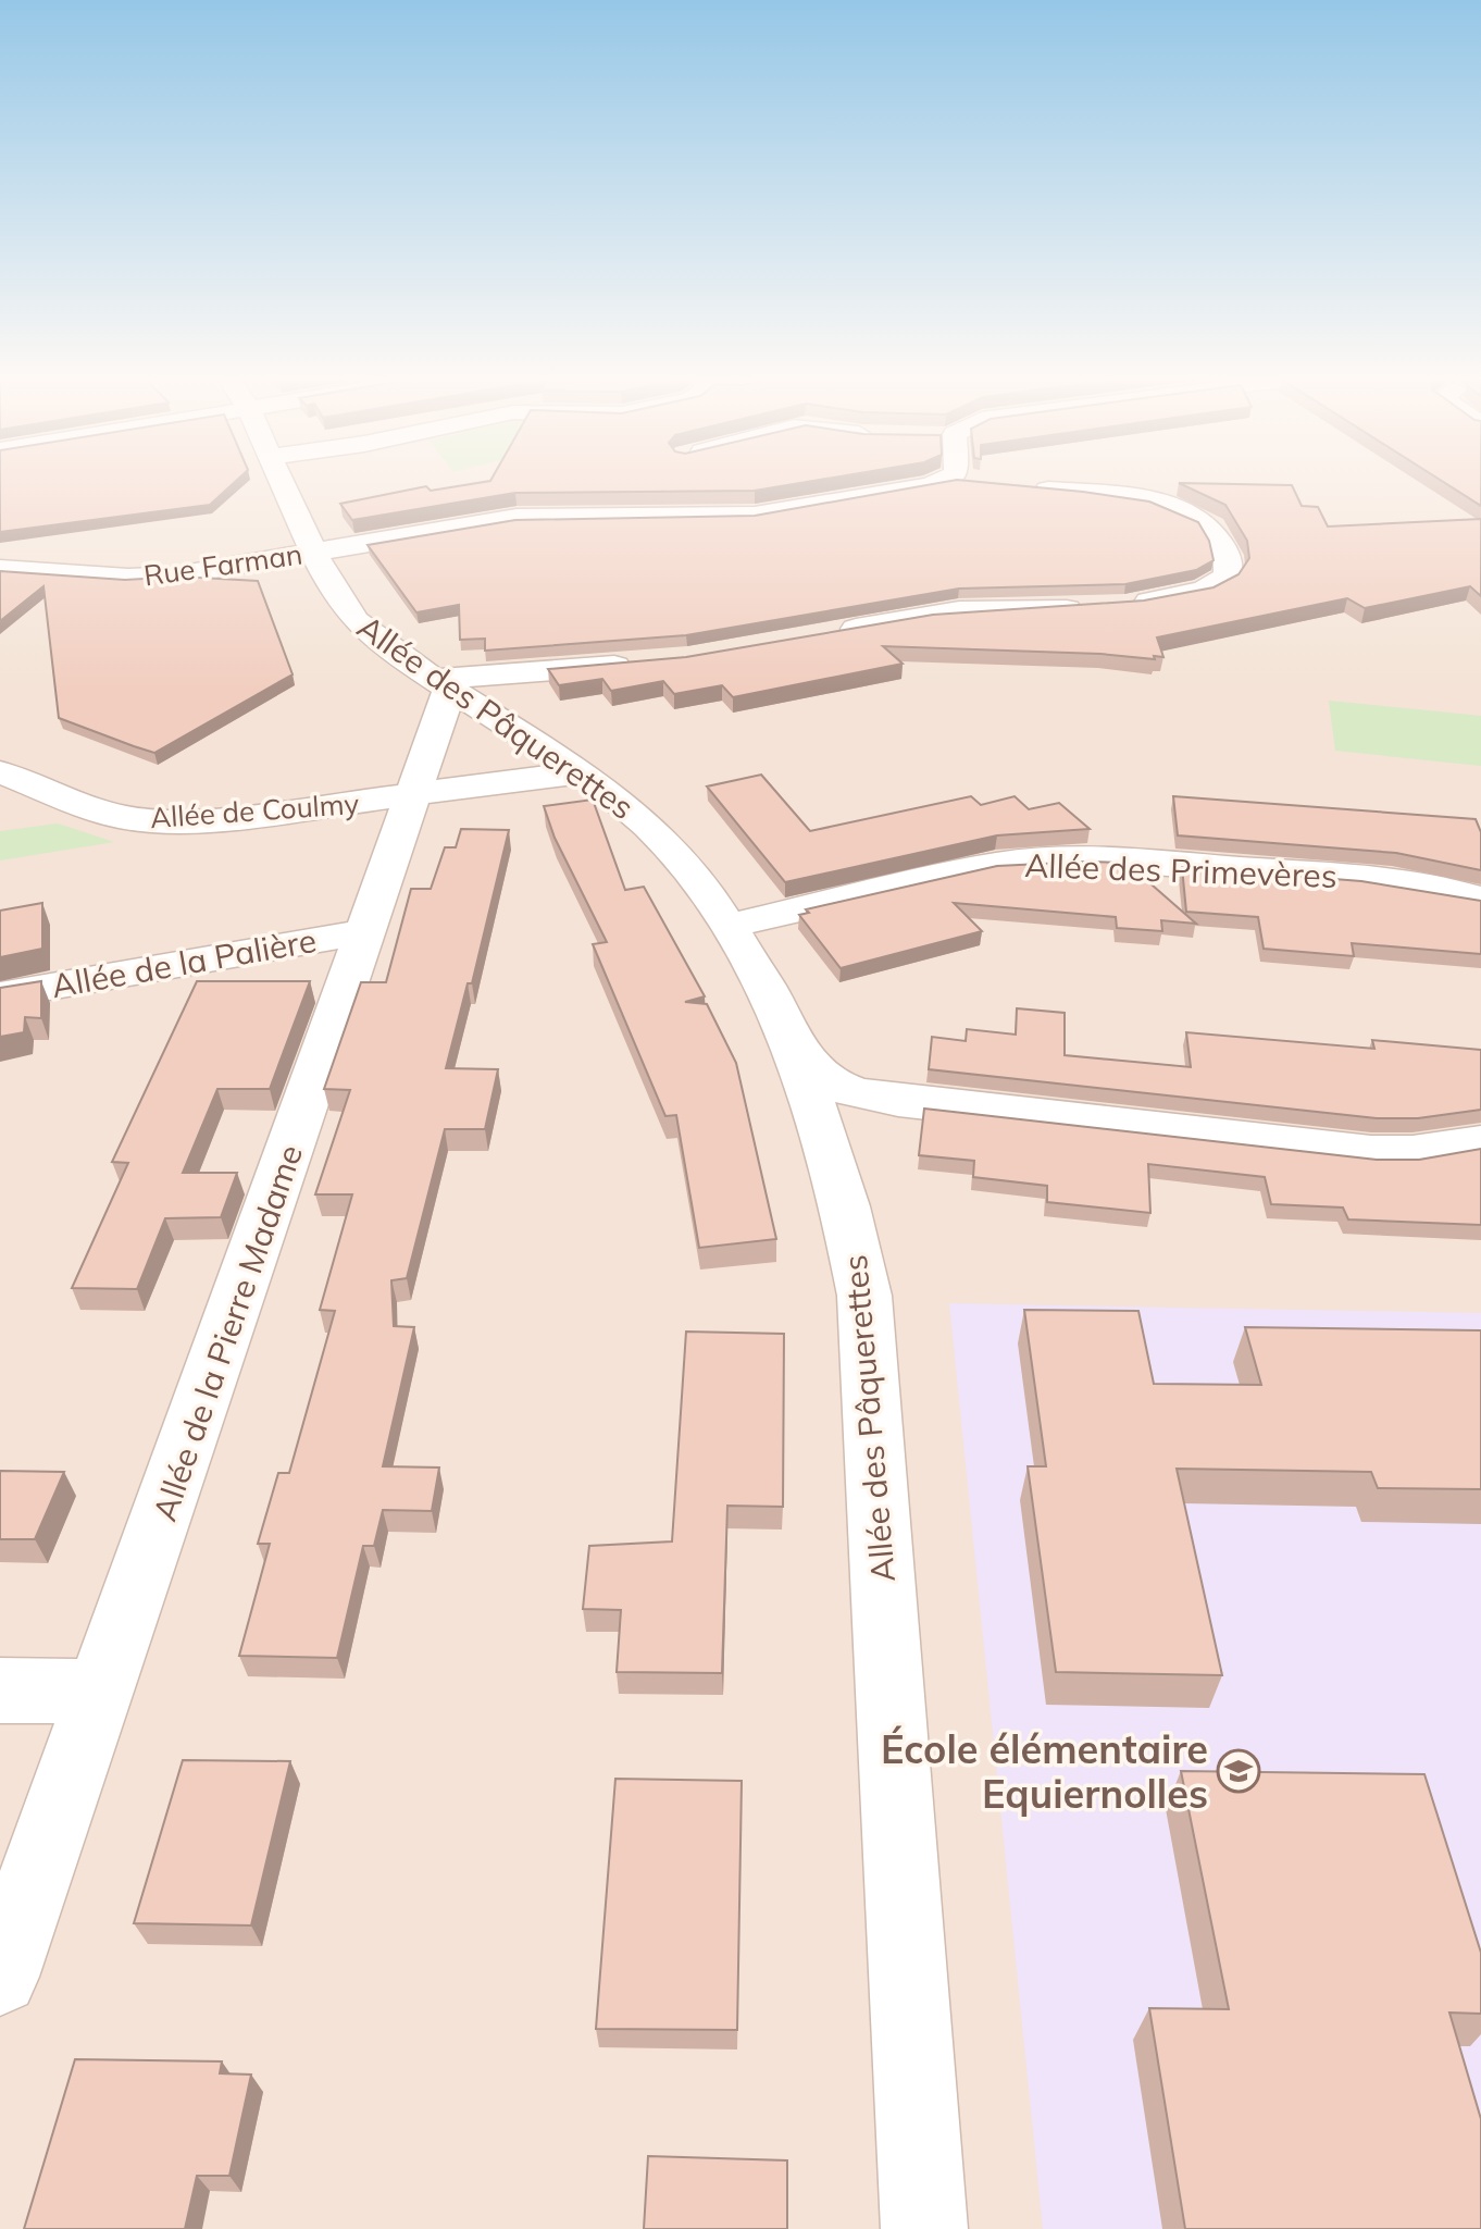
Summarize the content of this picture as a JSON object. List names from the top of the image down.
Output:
{
  "streets": {
    "street": [
      "Rue Farman",
      "Allée des Pâquerettes",
      "Allée de Coulmy",
      "Allée des Primevères",
      "Allée de la Palière",
      "Allée de la Pierre Madame"
    ]
  },
  "crossings": [
    ["Rue Farman", "Allée des Pâquerettes"],
    ["Allée des Pâquerettes", "Allée de Coulmy"],
    ["Allée des Pâquerettes", "Allée des Primevères"],
    ["Allée des Pâquerettes", "Allée de la Pierre Madame"],
    ["Allée de Coulmy", "Allée de la Pierre Madame"],
    ["Allée de la Palière", "Allée de la Pierre Madame"]
  ],
  "places": {
    "school or university": ["École élémentaire Equiernolles"]
  }
}
